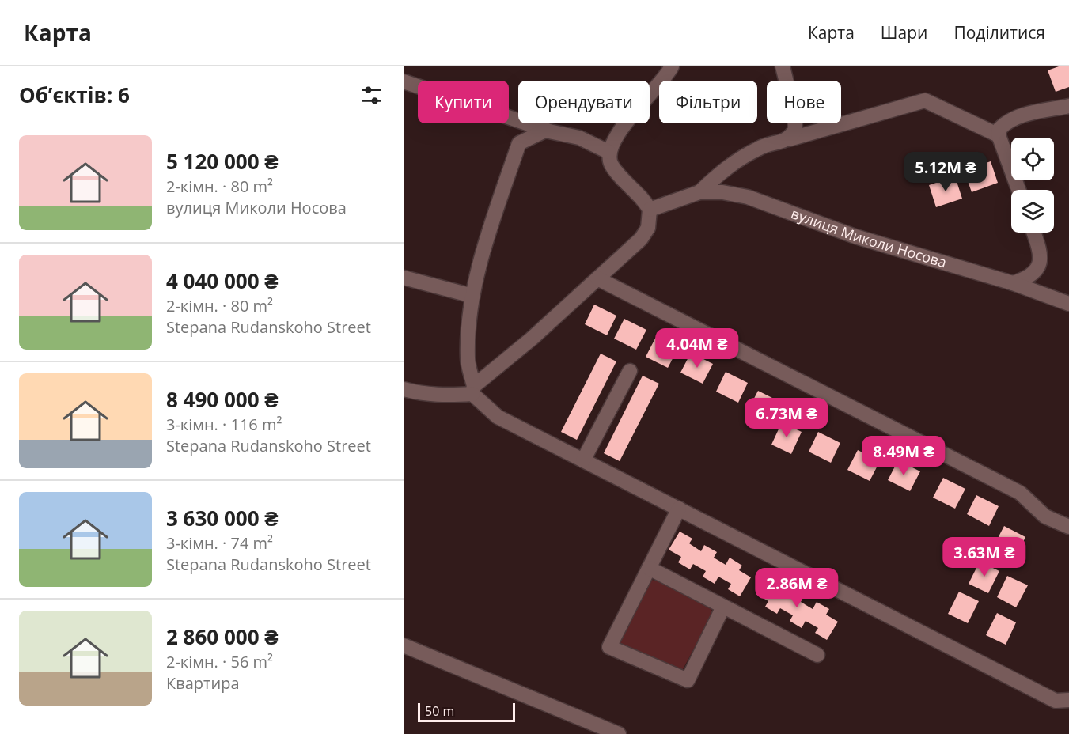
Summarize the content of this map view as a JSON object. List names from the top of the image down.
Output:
{
  "streets": {
    "street": ["вулиця Миколи Носова"]
  },
  "scale_bar": "50 m",
  "page": {
    "header": "Карта",
    "nav": ["Карта", "Шари", "Поділитися"],
    "heading": "Об’єктів: 6",
    "chip": [
      "Купити",
      "Орендувати",
      "Фільтри",
      "Нове"
    ],
    "list": [
      {
        "name": "5 120 000 ₴",
        "note": "2-кімн. · 80 m² · вулиця Миколи Носова"
      },
      {
        "name": "4 040 000 ₴",
        "note": "2-кімн. · 80 m² · Stepana Rudanskoho Street"
      },
      {
        "name": "8 490 000 ₴",
        "note": "3-кімн. · 116 m² · Stepana Rudanskoho Street"
      },
      {
        "name": "3 630 000 ₴",
        "note": "3-кімн. · 74 m² · Stepana Rudanskoho Street"
      },
      {
        "name": "2 860 000 ₴",
        "note": "2-кімн. · 56 m² · Квартира"
      }
    ],
    "price": [
      "5.12M ₴",
      "4.04M ₴",
      "6.73M ₴",
      "8.49M ₴",
      "3.63M ₴",
      "2.86M ₴"
    ],
    "scale": "50 m"
  }
}
